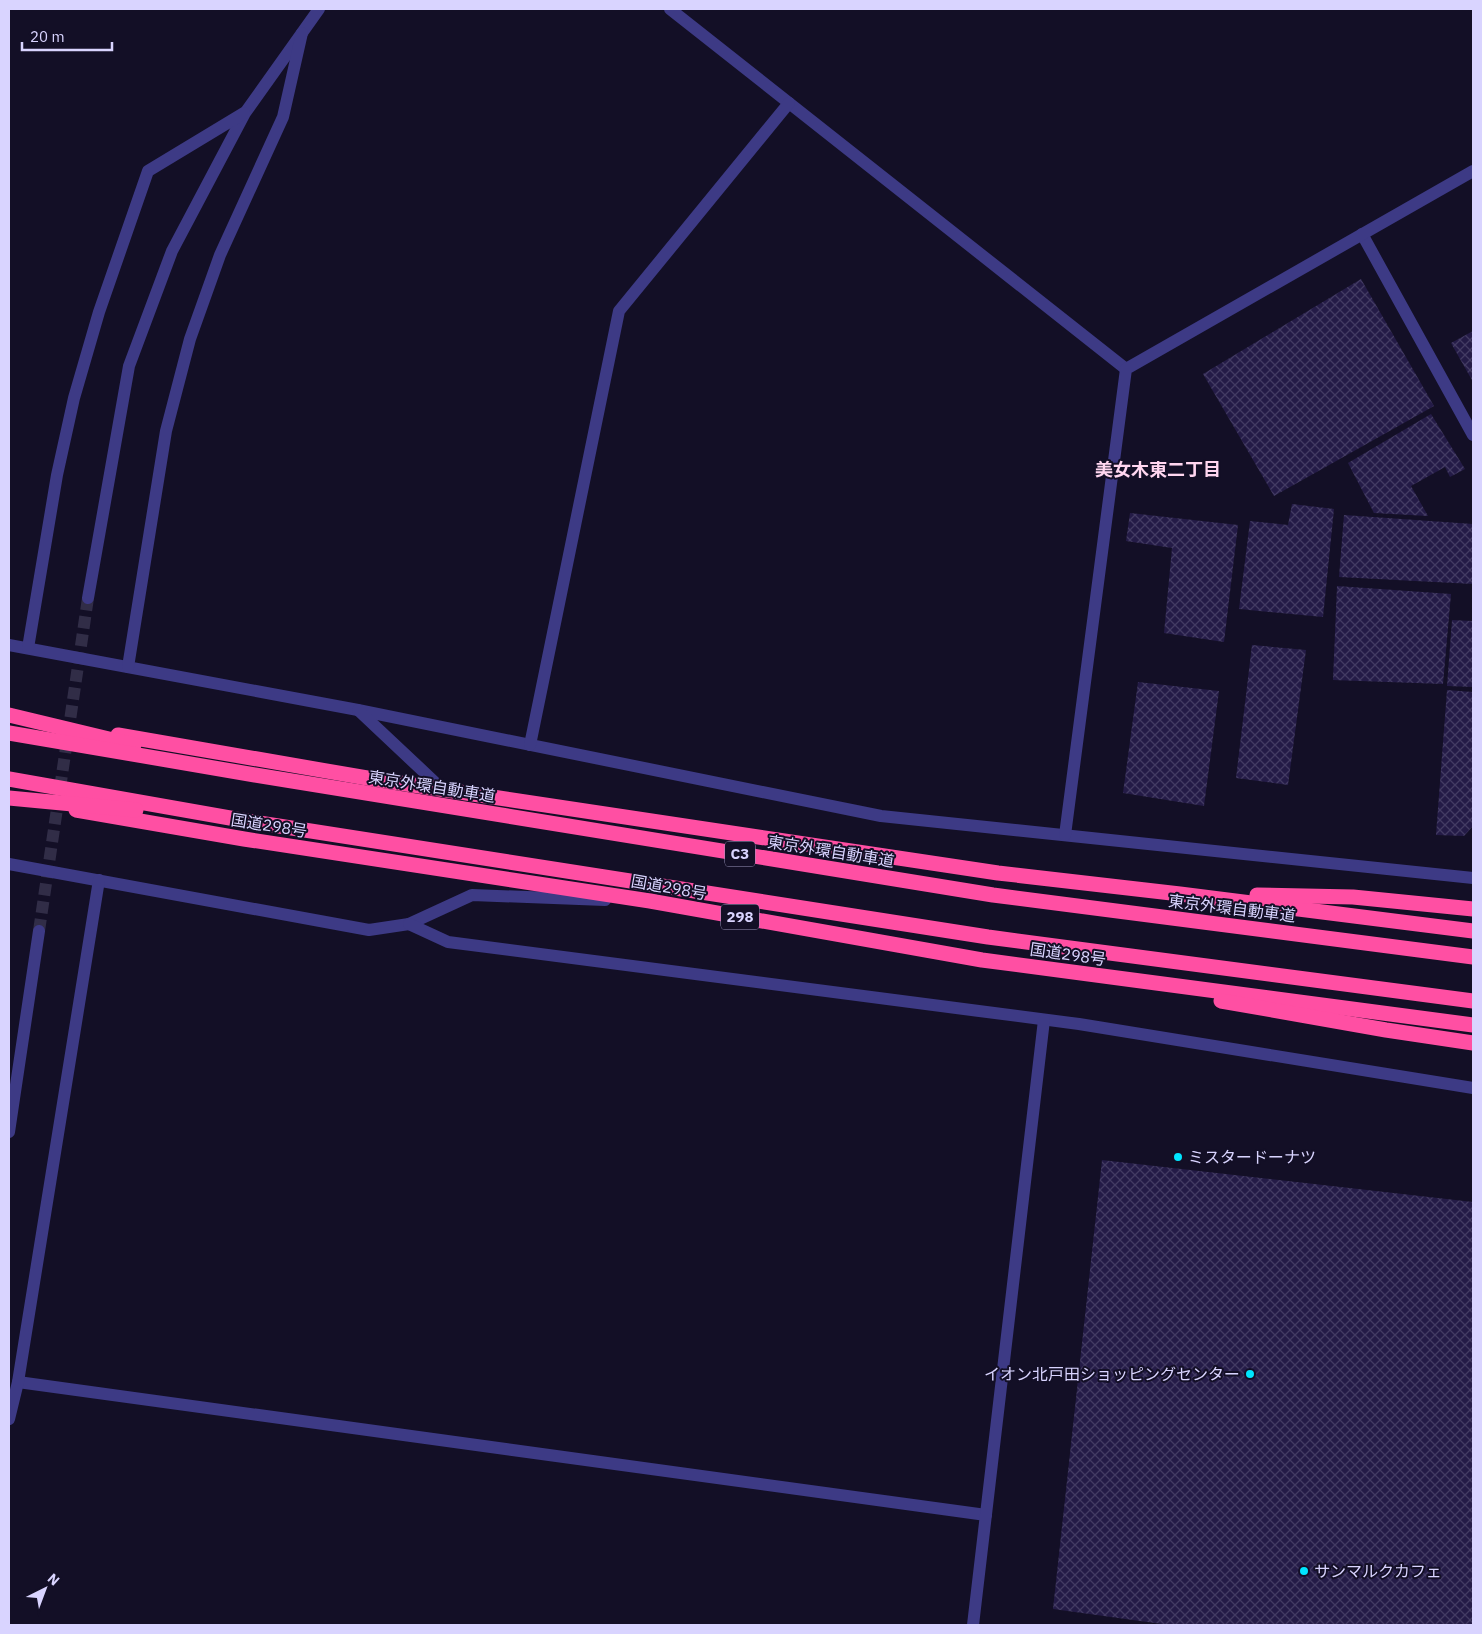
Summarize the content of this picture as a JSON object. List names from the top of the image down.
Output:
{
  "streets": {
    "highway": [
      "東京外環自動車道",
      "国道298号",
      "C3",
      "298"
    ]
  },
  "districts": ["美女木東二丁目"],
  "places": ["ミスタードーナツ", "イオン北戸田ショッピングセンター", "サンマルクカフェ"],
  "scale_bar": "20 m",
  "north": "top right"
}
